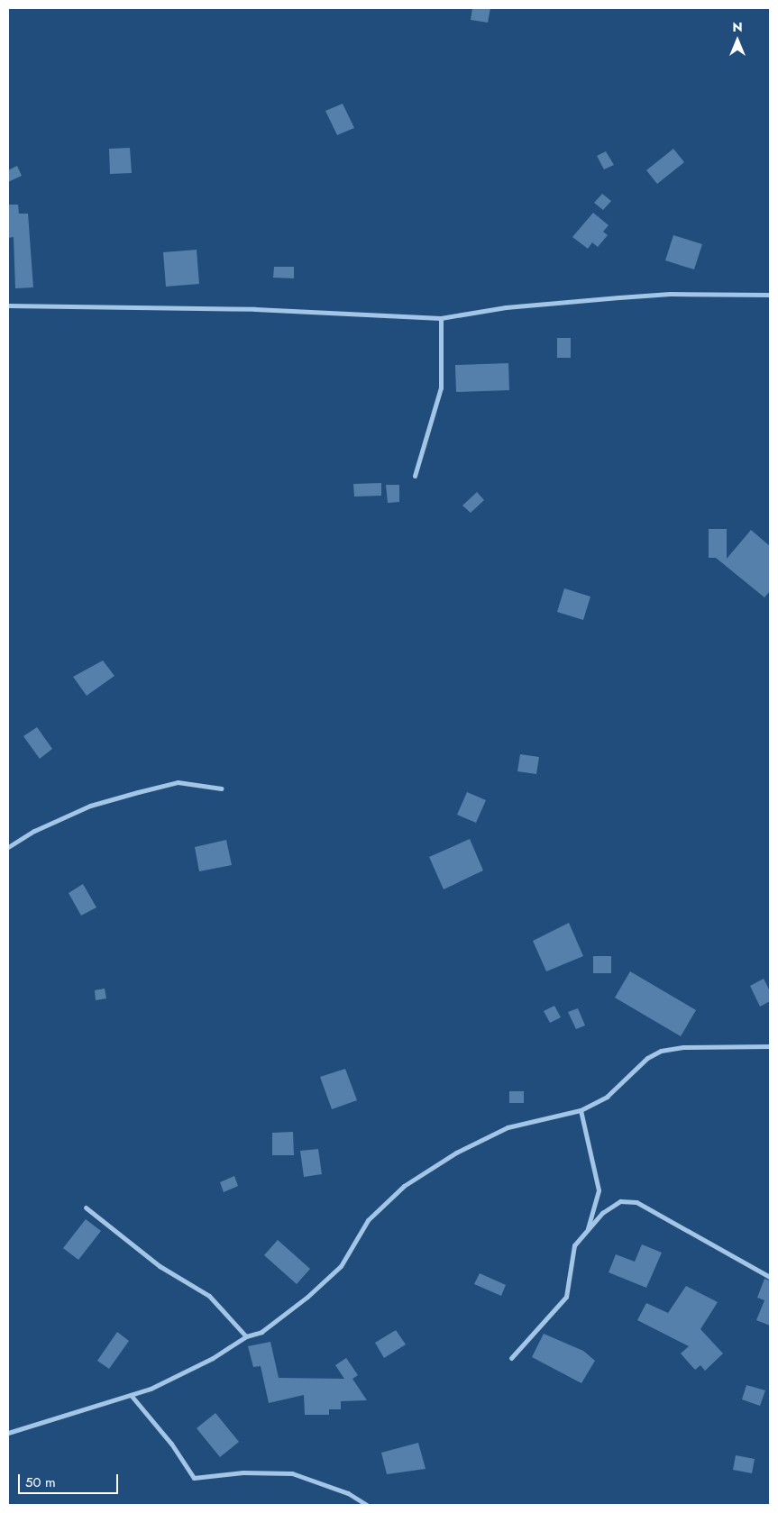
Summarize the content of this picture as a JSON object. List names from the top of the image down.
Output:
{
  "scale_bar": "50 m",
  "north": "top"
}
